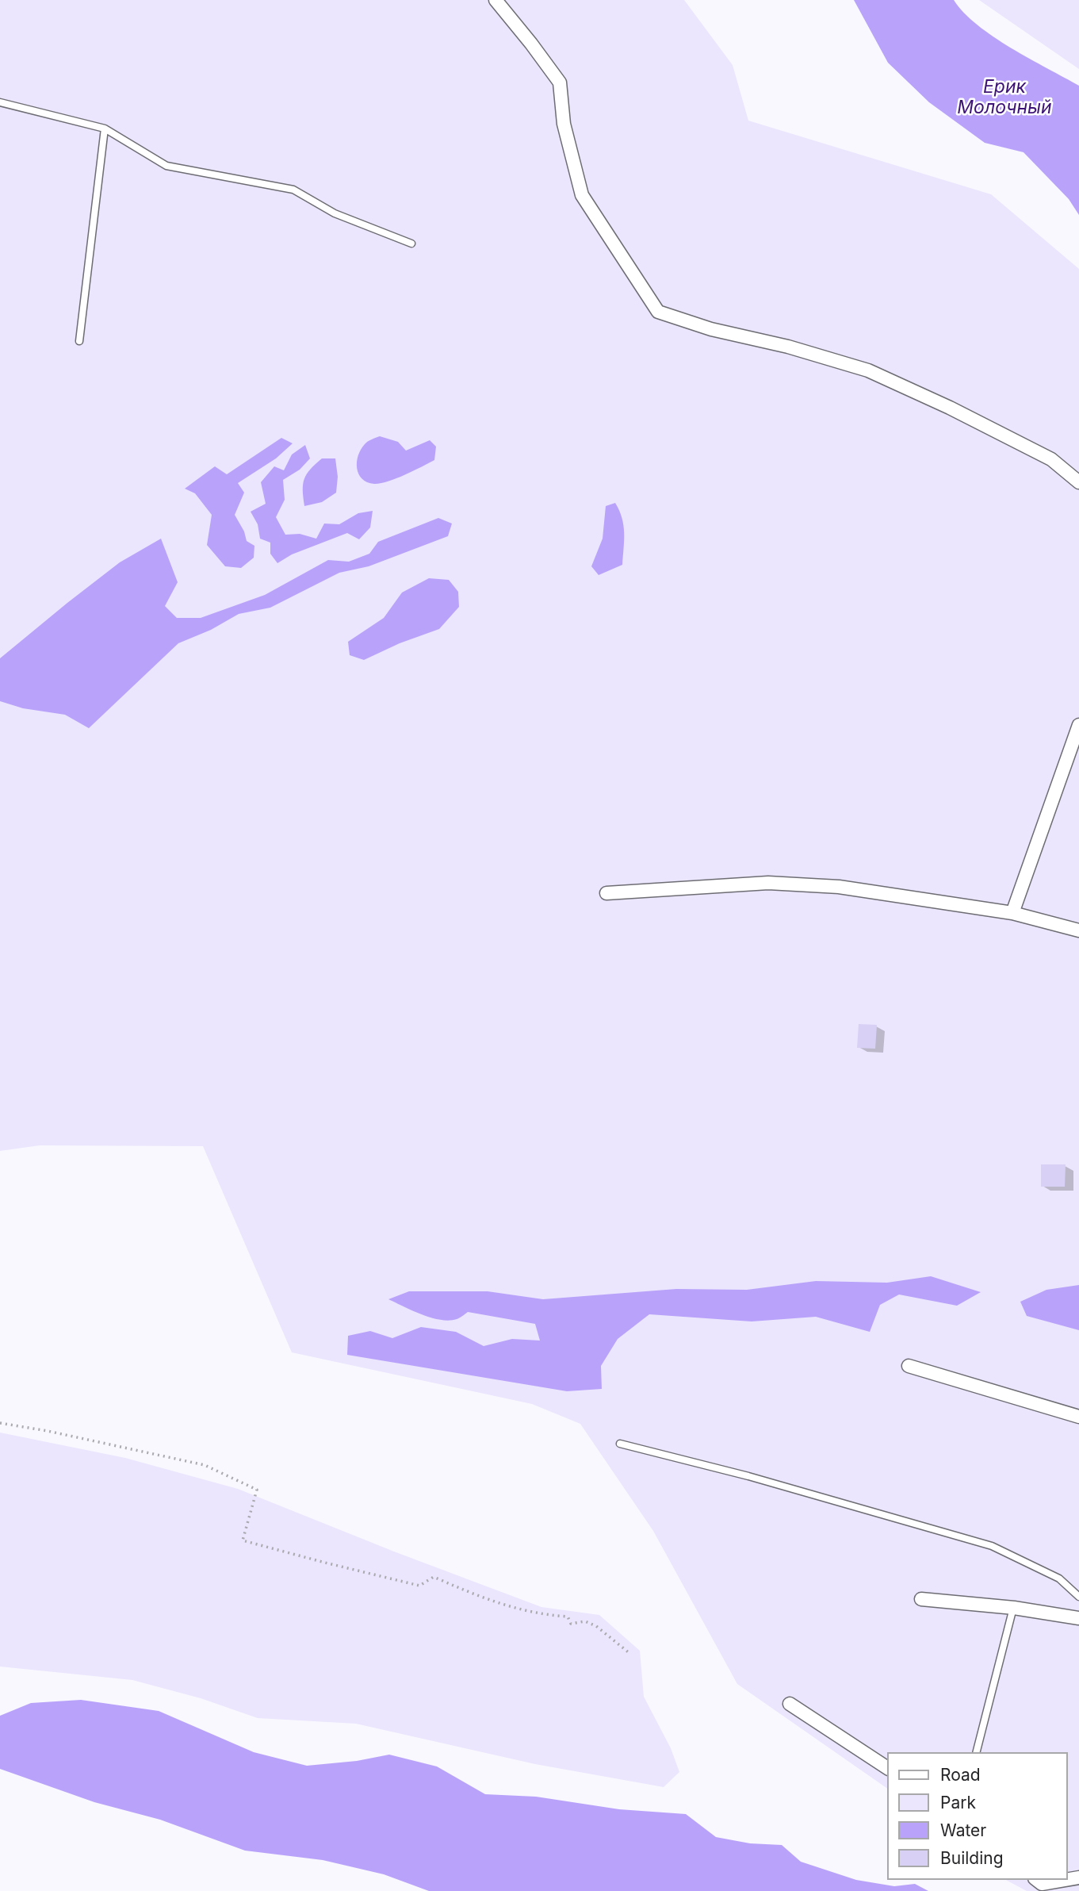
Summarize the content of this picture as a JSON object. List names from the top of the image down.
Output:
{
  "water": ["Ерик Молочный"],
  "legend": [
    "Road",
    "Park",
    "Water",
    "Building"
  ]
}
